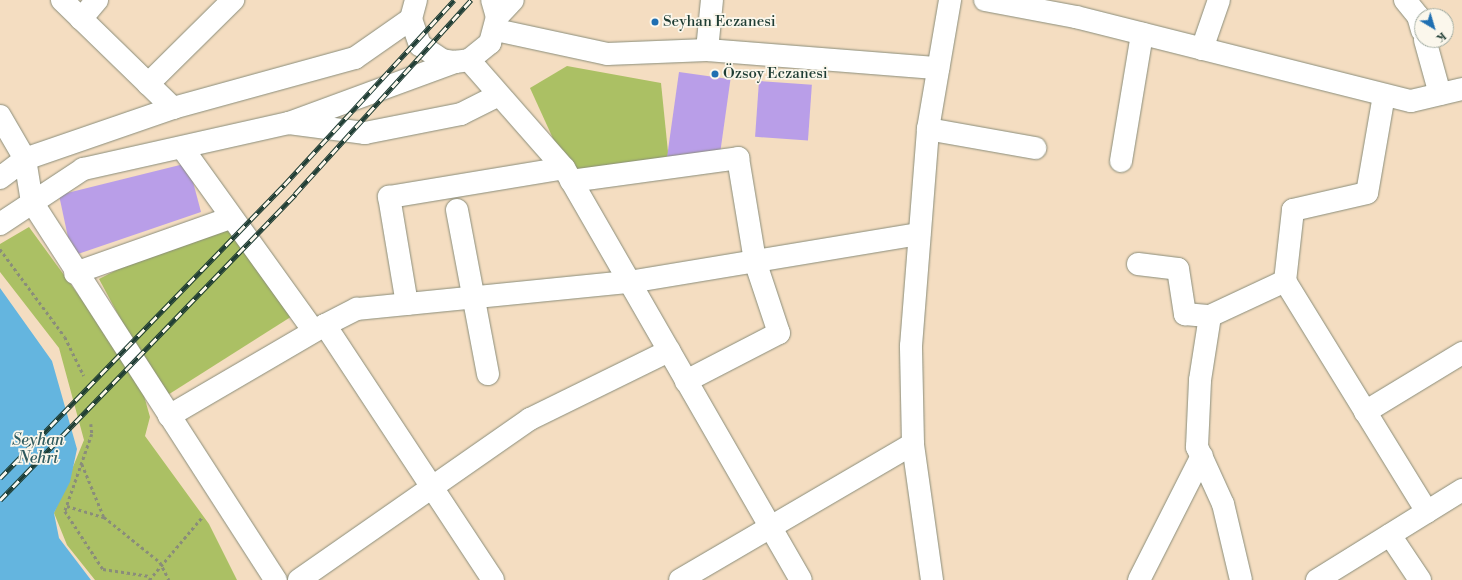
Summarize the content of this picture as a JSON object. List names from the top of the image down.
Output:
{
  "water": ["Seyhan Nehri"],
  "places": ["Seyhan Eczanesi", "Özsoy Eczanesi"],
  "north": "bottom right"
}
